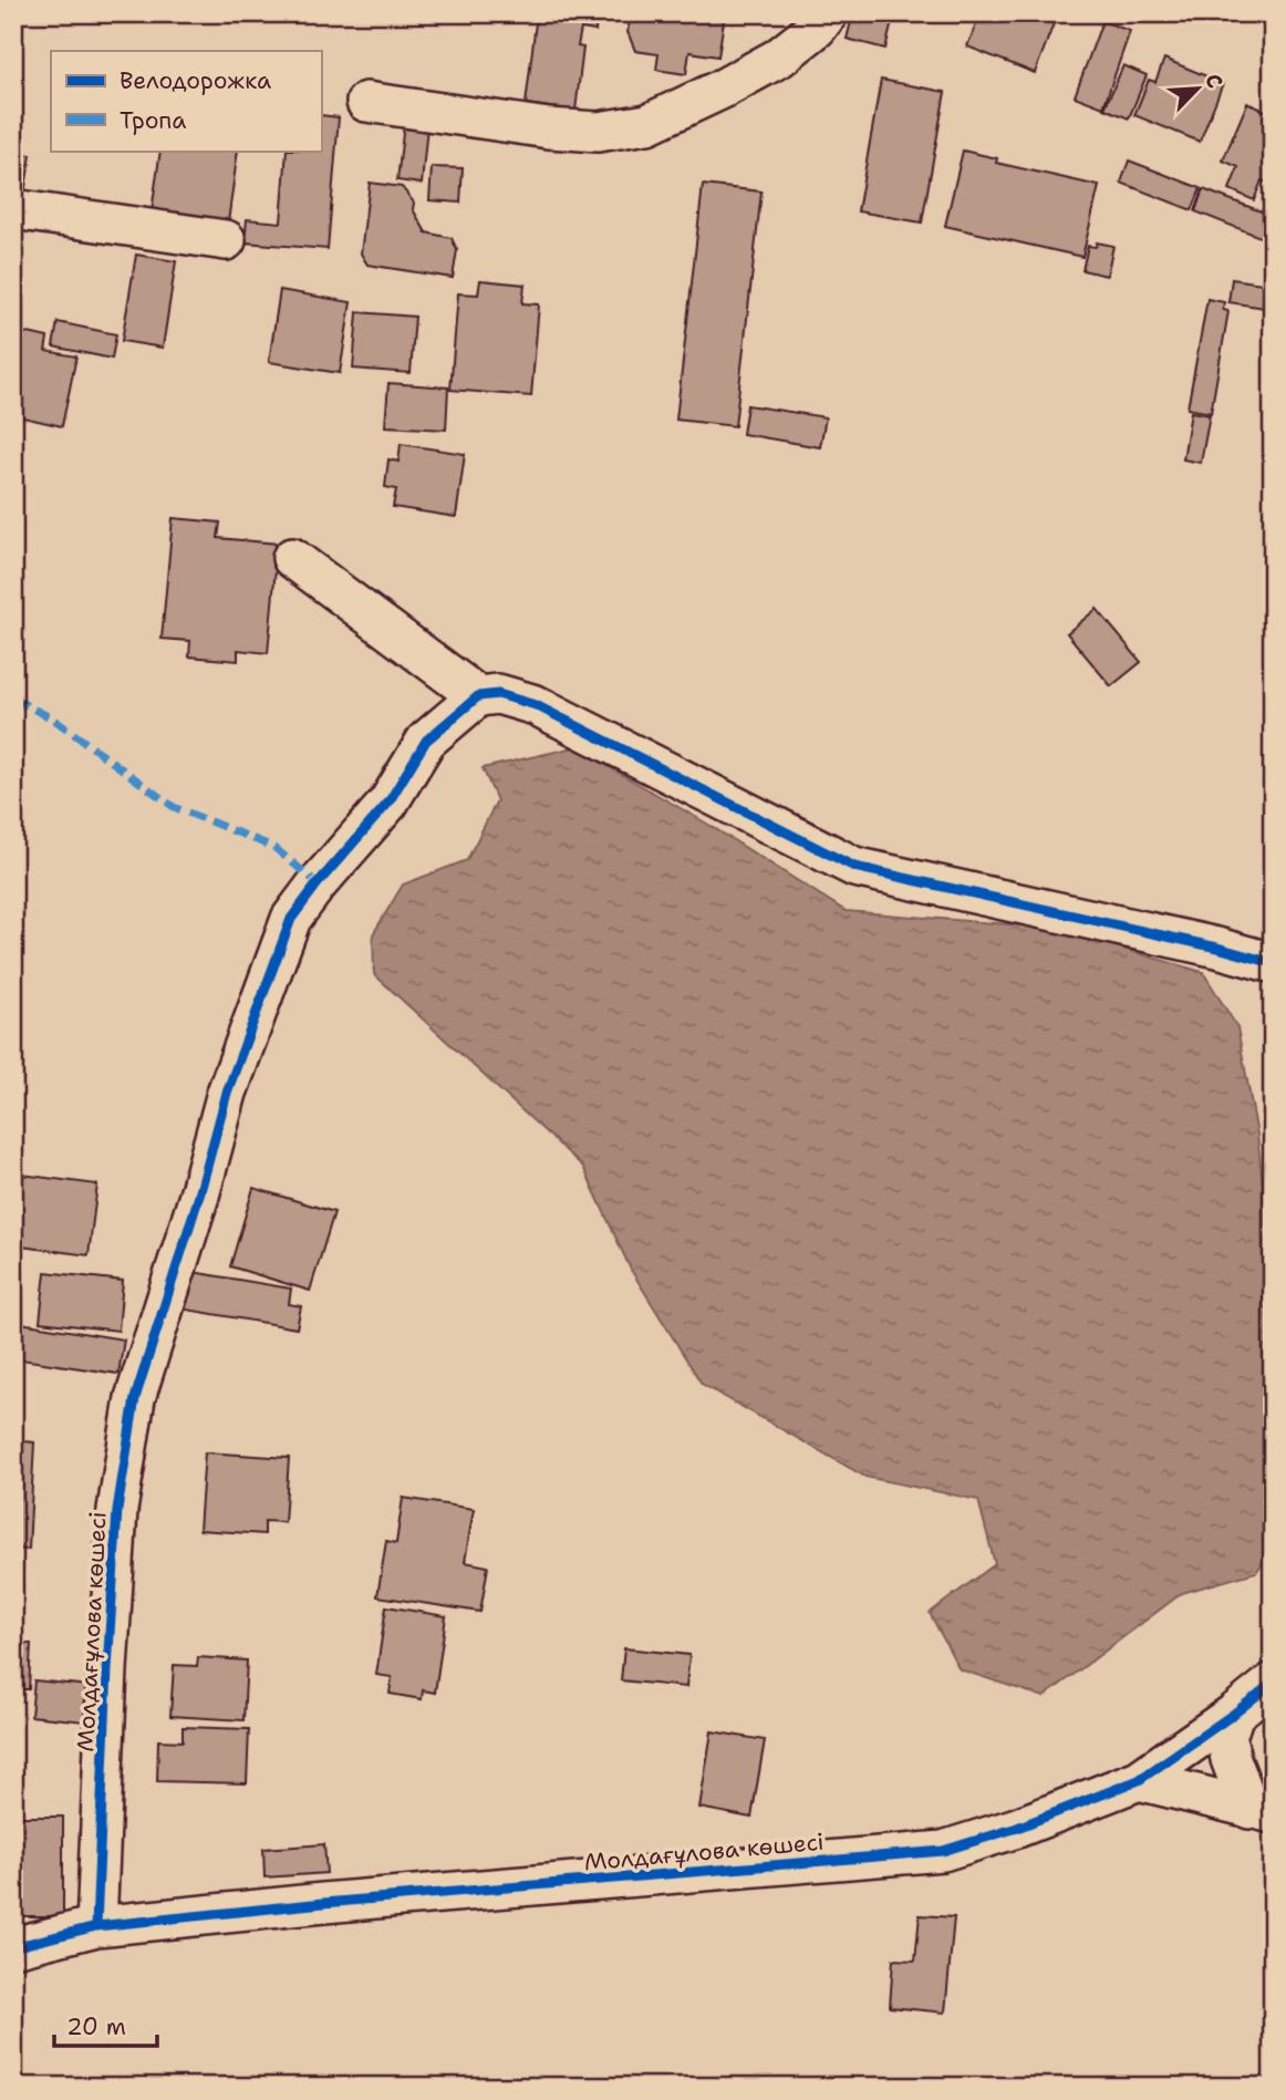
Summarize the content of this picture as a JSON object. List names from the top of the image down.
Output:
{
  "streets": {
    "street": ["Молдағұлова көшесі"]
  },
  "legend": ["Велодорожка", "Тропа"],
  "scale_bar": "20 m",
  "north": "top right"
}
